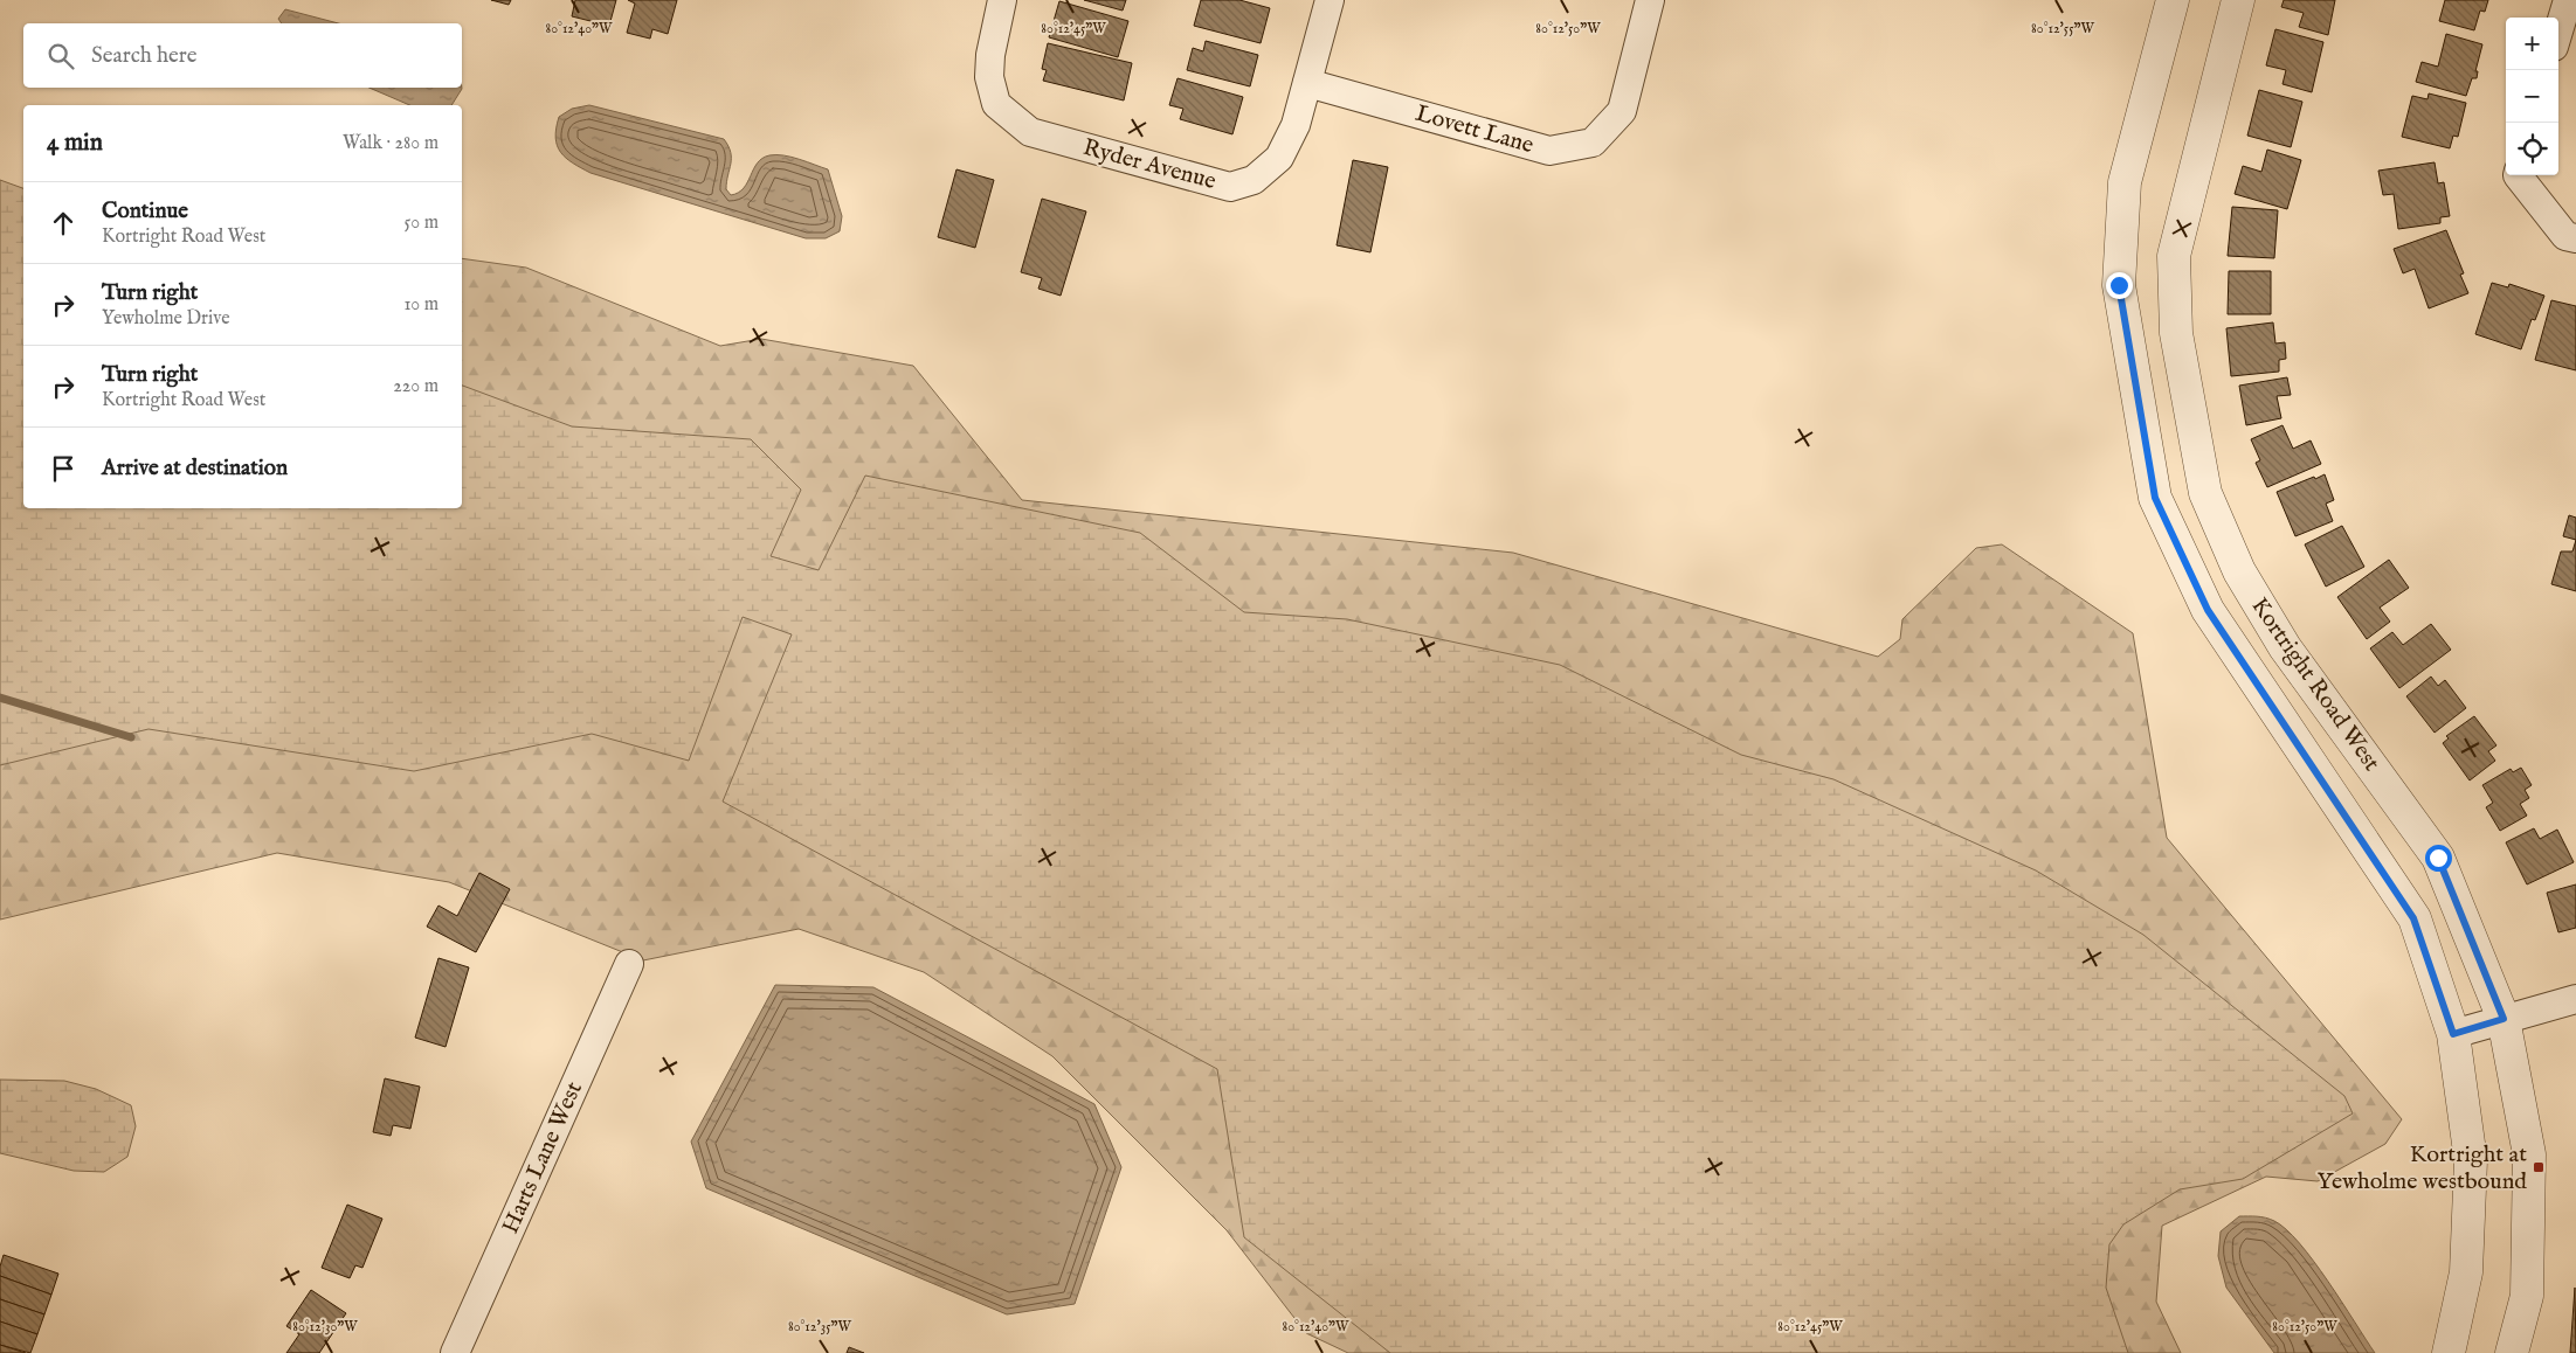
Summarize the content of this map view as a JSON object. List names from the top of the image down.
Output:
{
  "streets": {
    "street": [
      "Lovett Lane",
      "Ryder Avenue",
      "Kortright Road West",
      "Harts Lane West"
    ]
  },
  "crossings": [
    ["Lovett Lane", "Ryder Avenue"]
  ],
  "places": {
    "transit": ["Kortright at Yewholme westbound"]
  },
  "page": {
    "map_buttons": ["+", "−"],
    "search": "Search here",
    "heading": ["4 min", "Walk · 280 m"],
    "list": [
      ["Continue", "Kortright Road West", "50 m"],
      ["Turn right", "Yewholme Drive", "10 m"],
      ["Turn right", "Kortright Road West", "220 m"],
      "Arrive at destination"
    ]
  },
  "coordinates": [
    "80°12'40\"W",
    "80°12'45\"W",
    "80°12'50\"W",
    "80°12'55\"W",
    "80°12'30\"W",
    "80°12'35\"W"
  ]
}
